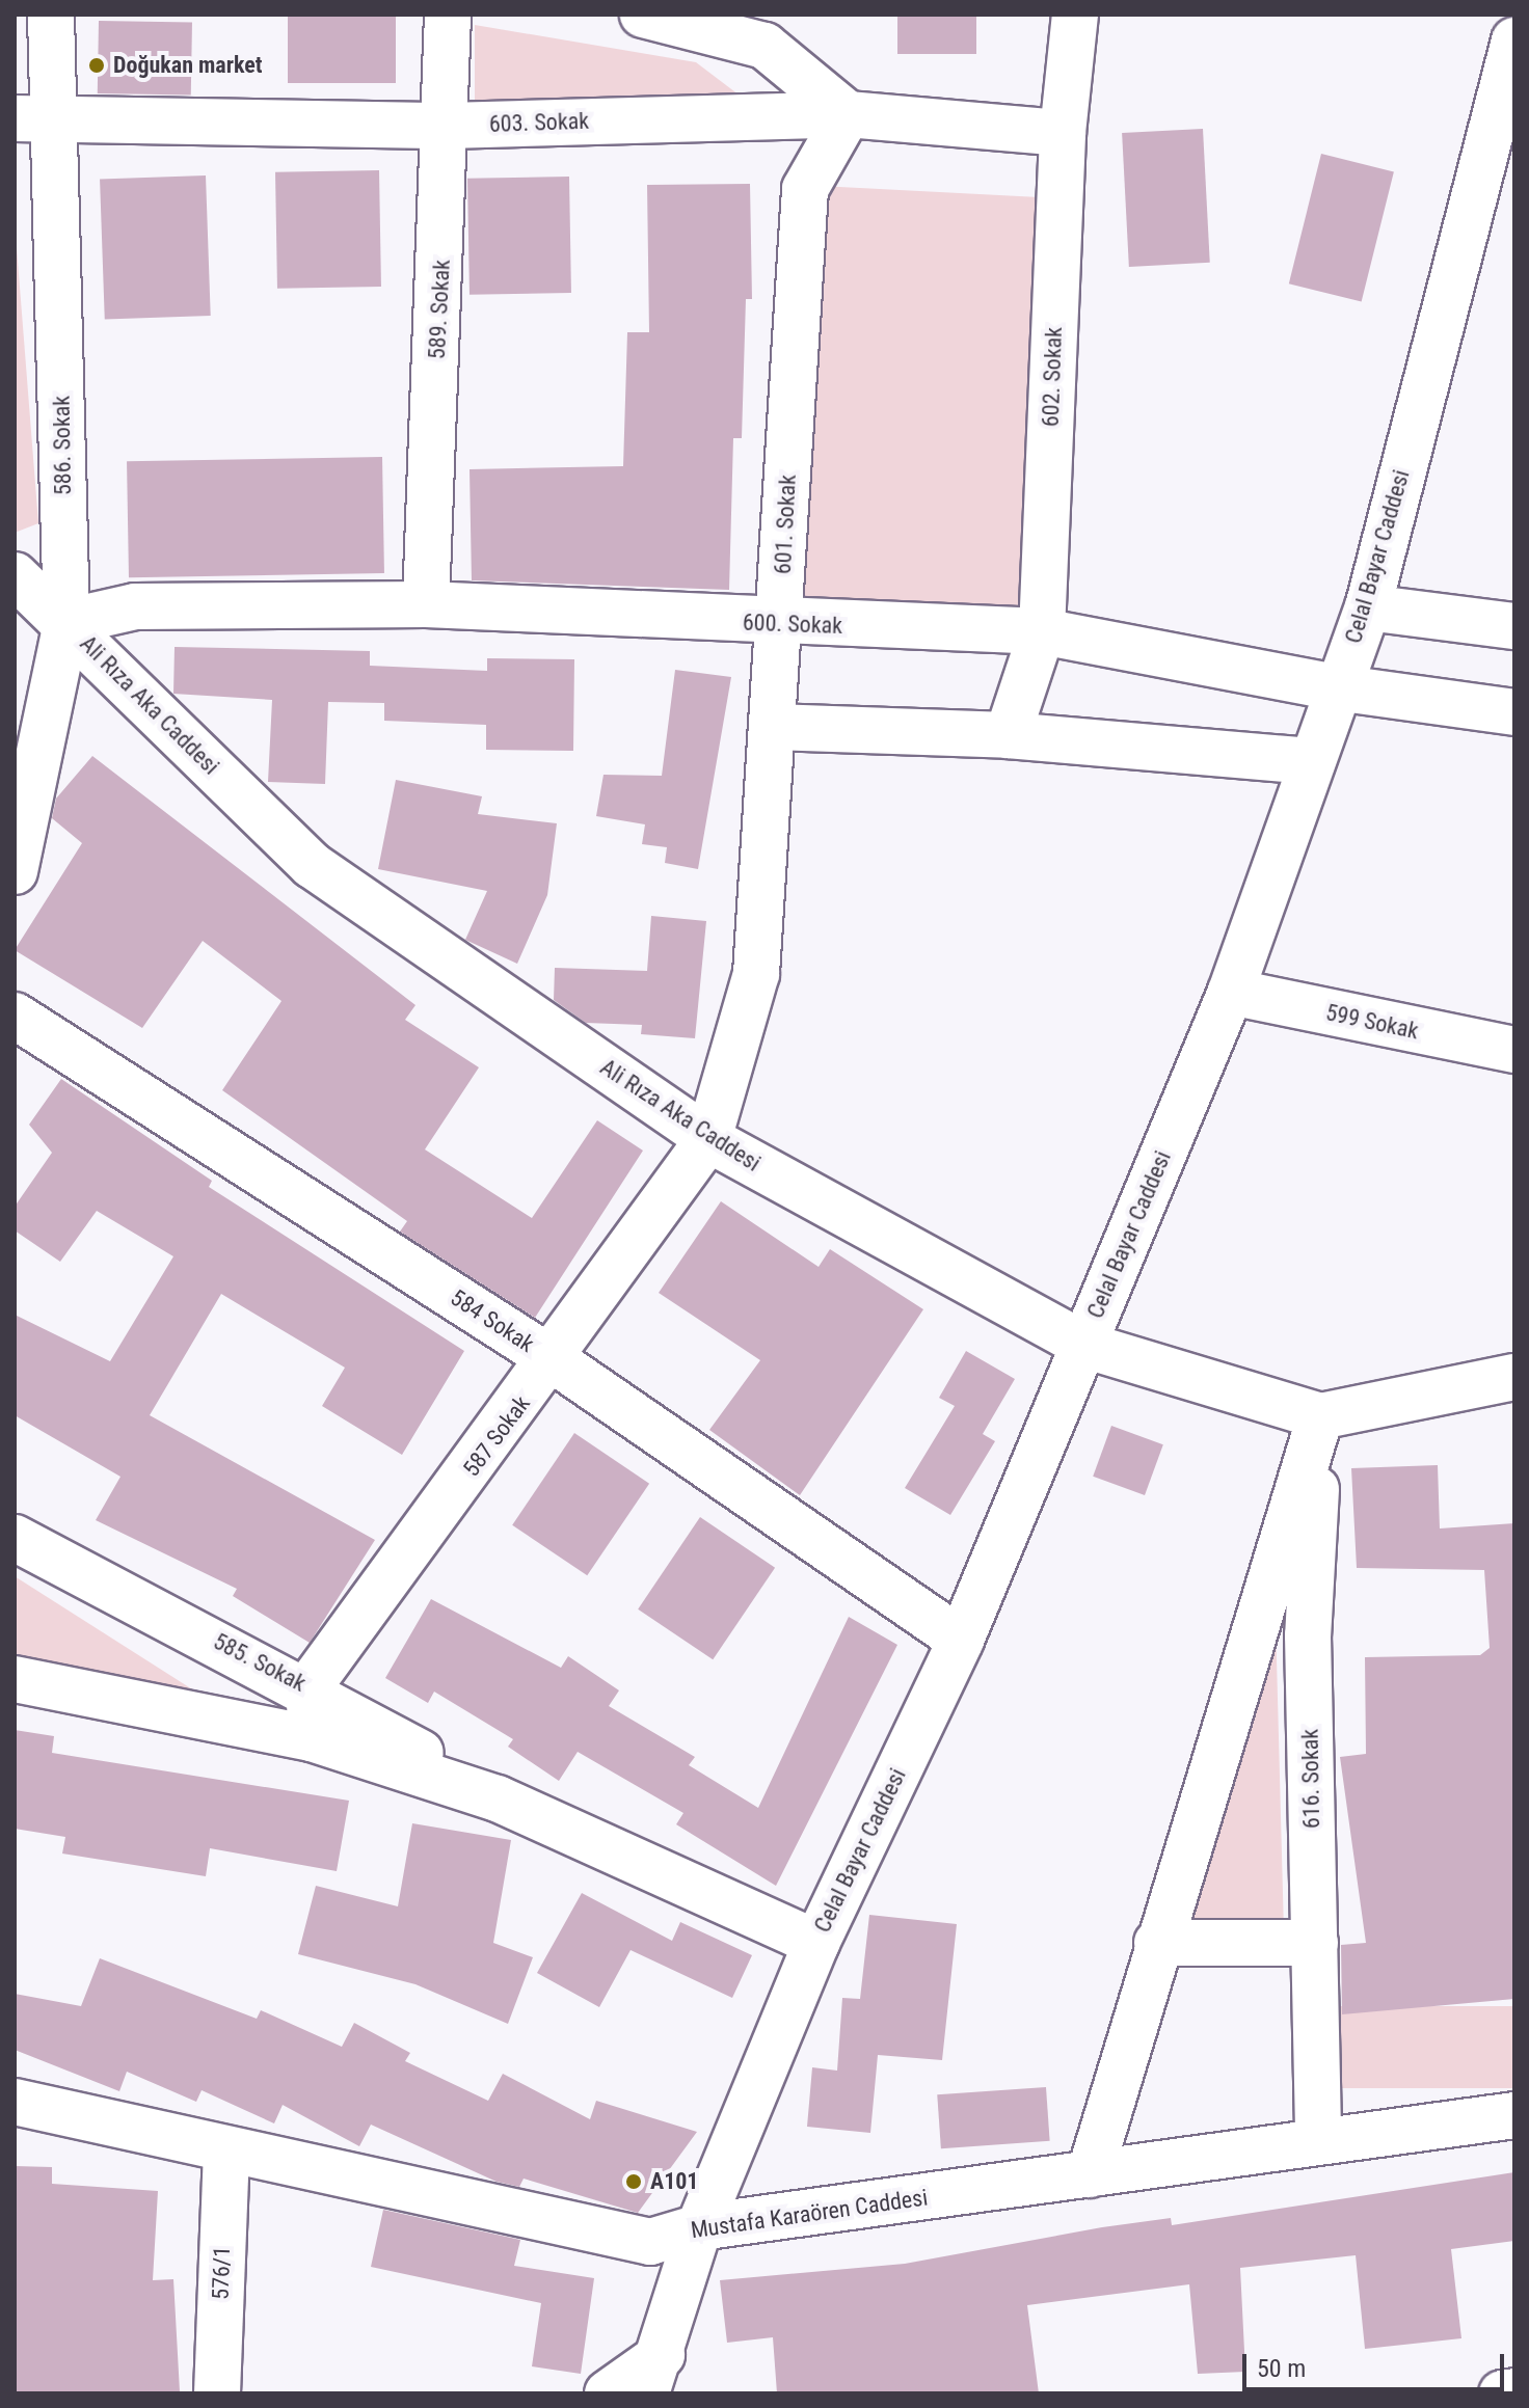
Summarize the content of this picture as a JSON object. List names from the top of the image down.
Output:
{
  "streets": {
    "street": [
      "603. Sokak",
      "589. Sokak",
      "602. Sokak",
      "586. Sokak",
      "601. Sokak",
      "Celal Bayar Caddesi",
      "600. Sokak",
      "Ali Rıza Aka Caddesi",
      "599 Sokak",
      "584 Sokak",
      "587 Sokak",
      "585. Sokak",
      "616. Sokak",
      "Mustafa Karaören Caddesi",
      "576/1"
    ]
  },
  "crossings": [
    ["603. Sokak", "589. Sokak"],
    ["603. Sokak", "602. Sokak"],
    ["603. Sokak", "586. Sokak"],
    ["603. Sokak", "601. Sokak"],
    ["589. Sokak", "600. Sokak"],
    ["602. Sokak", "600. Sokak"],
    ["586. Sokak", "600. Sokak"],
    ["586. Sokak", "Ali Rıza Aka Caddesi"],
    ["601. Sokak", "600. Sokak"],
    ["601. Sokak", "Ali Rıza Aka Caddesi"],
    ["601. Sokak", "587 Sokak"],
    ["Celal Bayar Caddesi", "600. Sokak"],
    ["Celal Bayar Caddesi", "Ali Rıza Aka Caddesi"],
    ["Celal Bayar Caddesi", "599 Sokak"],
    ["Celal Bayar Caddesi", "584 Sokak"],
    ["Celal Bayar Caddesi", "585. Sokak"],
    ["Celal Bayar Caddesi", "Mustafa Karaören Caddesi"],
    ["600. Sokak", "Ali Rıza Aka Caddesi"],
    ["Ali Rıza Aka Caddesi", "587 Sokak"],
    ["Ali Rıza Aka Caddesi", "616. Sokak"],
    ["584 Sokak", "587 Sokak"],
    ["587 Sokak", "585. Sokak"],
    ["616. Sokak", "Mustafa Karaören Caddesi"],
    ["Mustafa Karaören Caddesi", "576/1"]
  ],
  "places": ["Doğukan market", "A101"],
  "scale_bar": "50 m"
}
